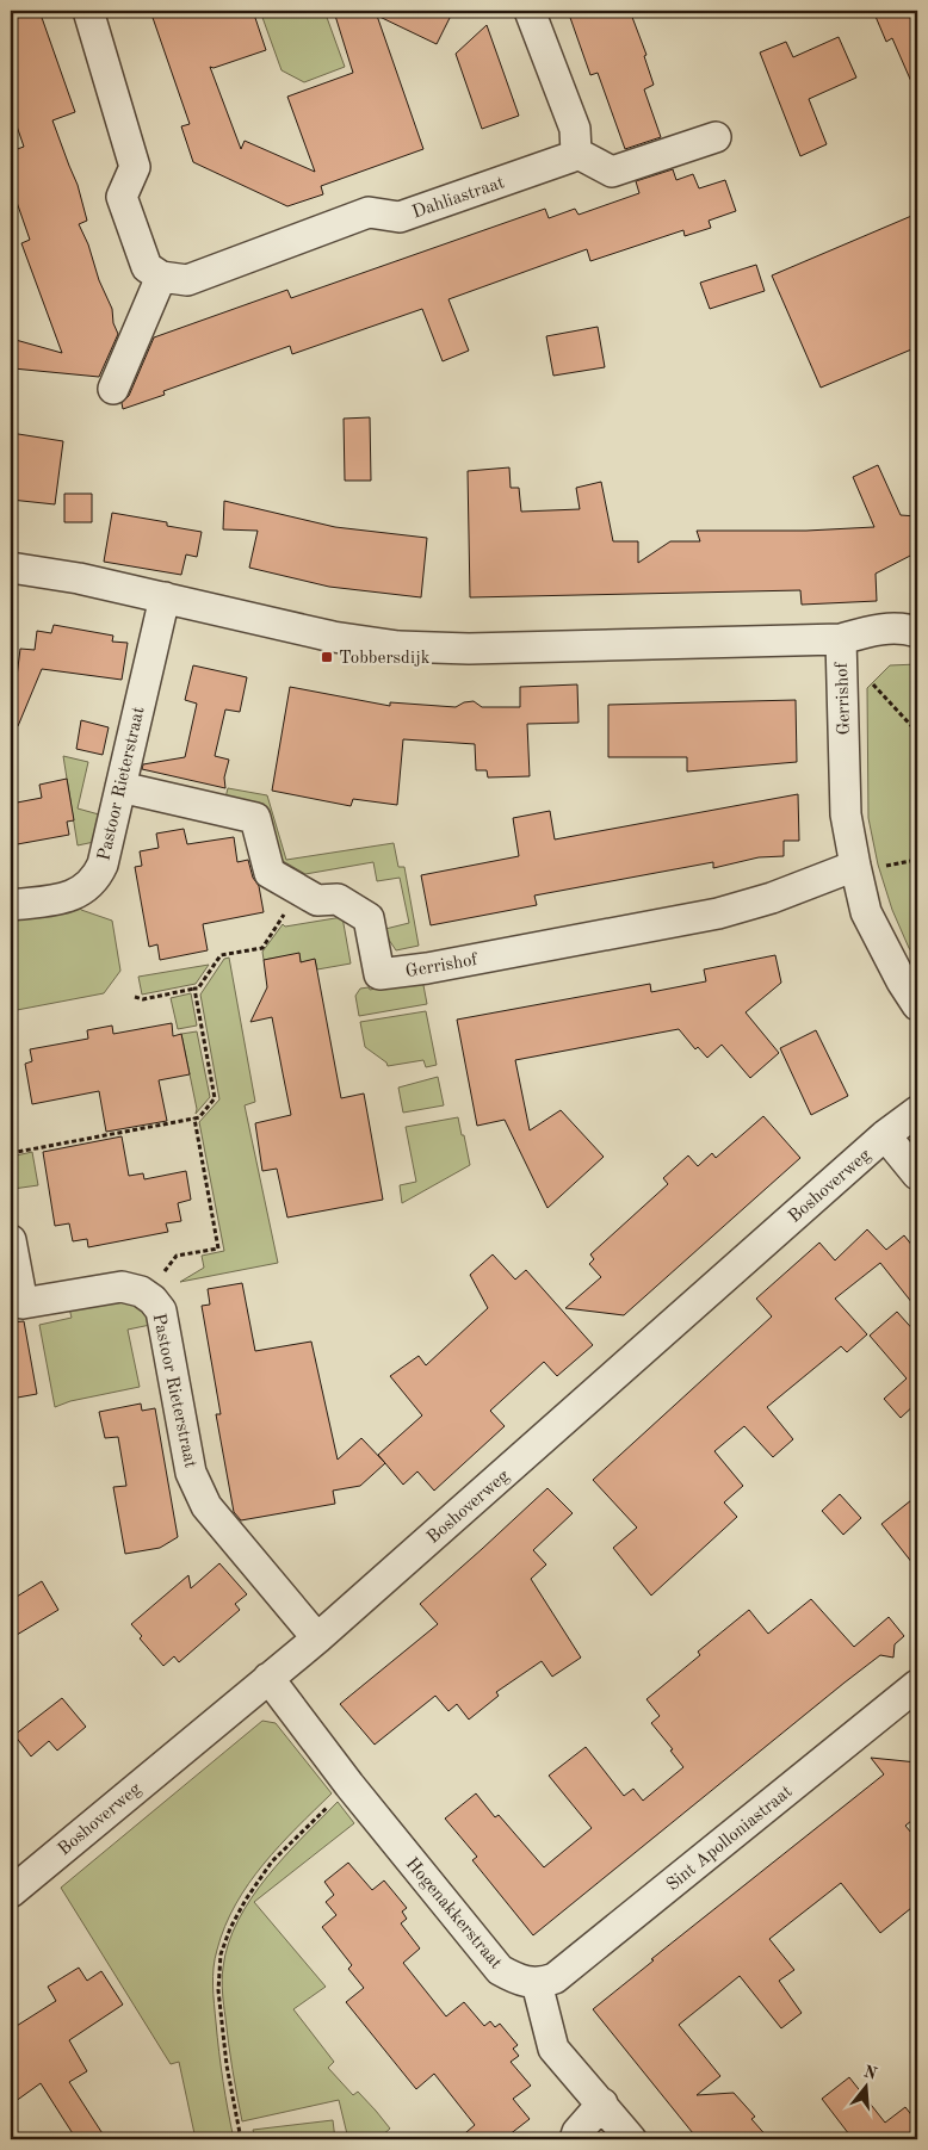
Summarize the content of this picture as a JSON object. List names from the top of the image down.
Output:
{
  "streets": {
    "street": [
      "Dahliastraat",
      "Gerrishof",
      "Pastoor Rieterstraat",
      "Boshoverweg",
      "Sint Apolloniastraat",
      "Hogenakkerstraat"
    ]
  },
  "crossings": [
    ["Gerrishof", "Pastoor Rieterstraat"],
    ["Pastoor Rieterstraat", "Boshoverweg"],
    ["Boshoverweg", "Hogenakkerstraat"],
    ["Sint Apolloniastraat", "Hogenakkerstraat"]
  ],
  "places": {
    "transit": ["Tobbersdijk"]
  },
  "north": "top"
}
